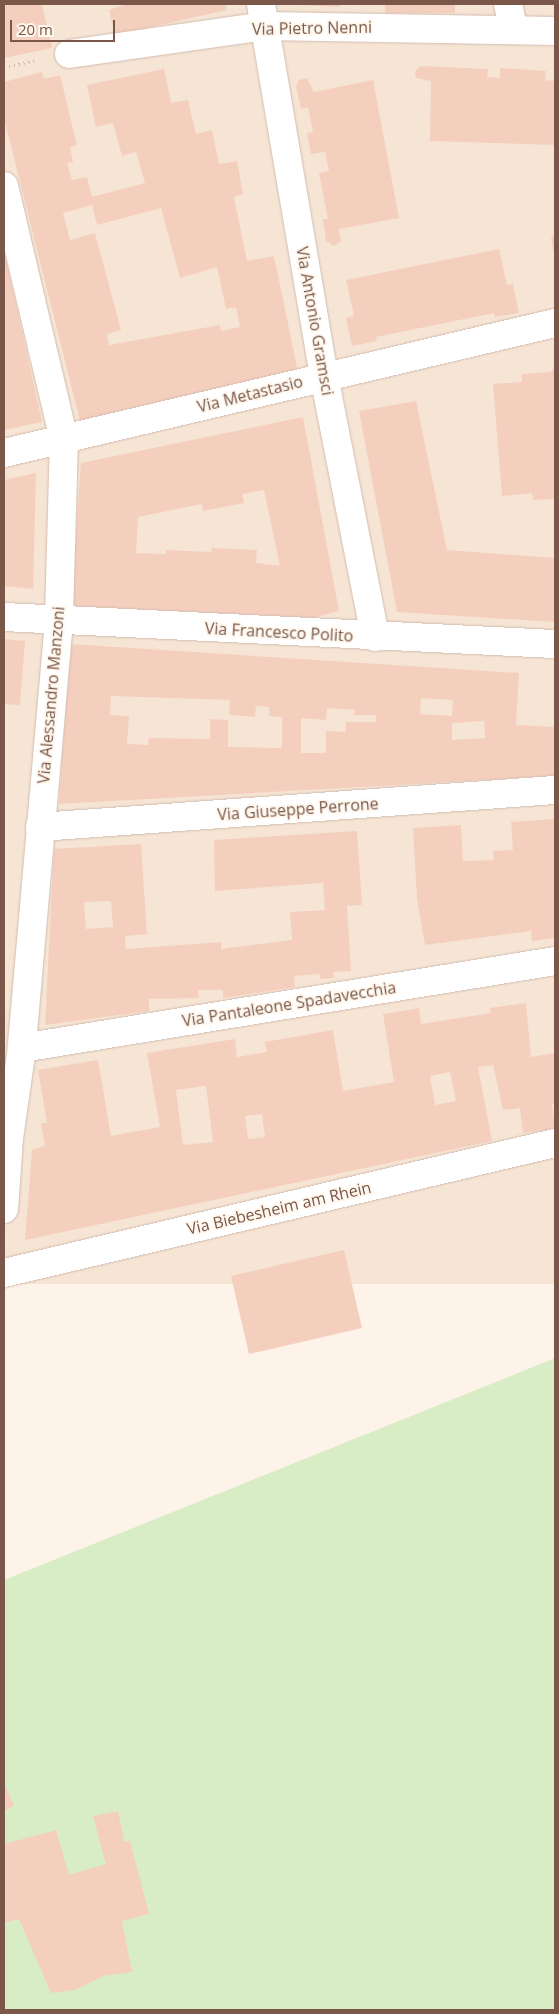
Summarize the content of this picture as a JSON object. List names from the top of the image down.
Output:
{
  "streets": {
    "street": [
      "Via Pietro Nenni",
      "Via Antonio Gramsci",
      "Via Metastasio",
      "Via Francesco Polito",
      "Via Alessandro Manzoni",
      "Via Giuseppe Perrone",
      "Via Pantaleone Spadavecchia",
      "Via Biebesheim am Rhein"
    ]
  },
  "crossings": [
    ["Via Pietro Nenni", "Via Antonio Gramsci"],
    ["Via Antonio Gramsci", "Via Metastasio"],
    ["Via Antonio Gramsci", "Via Francesco Polito"],
    ["Via Metastasio", "Via Alessandro Manzoni"],
    ["Via Francesco Polito", "Via Alessandro Manzoni"],
    ["Via Alessandro Manzoni", "Via Giuseppe Perrone"],
    ["Via Alessandro Manzoni", "Via Pantaleone Spadavecchia"]
  ],
  "scale_bar": "20 m"
}
